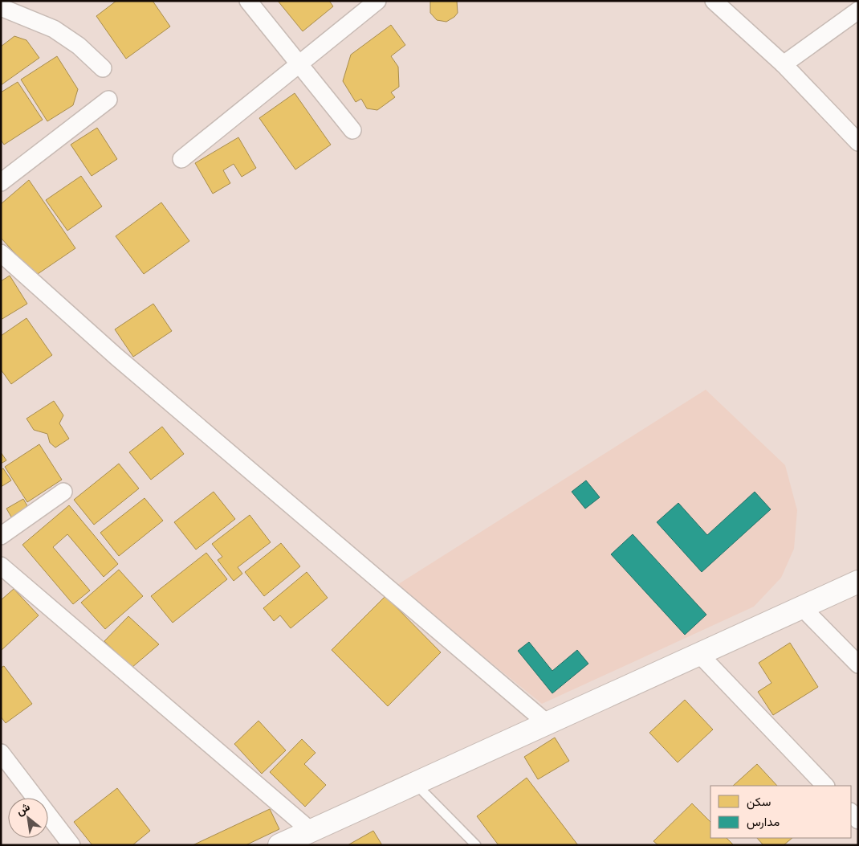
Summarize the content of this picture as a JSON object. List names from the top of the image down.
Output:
{
  "legend": ["سكن", "مدارس"],
  "north": "top left"
}
